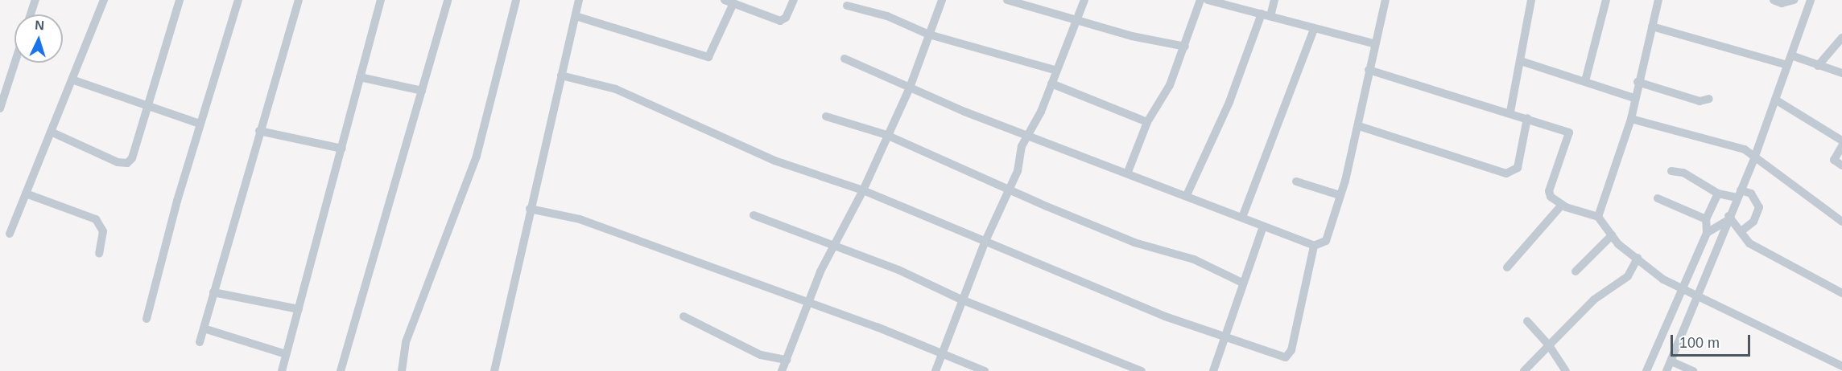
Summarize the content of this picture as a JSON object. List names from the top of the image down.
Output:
{
  "scale_bar": "100 m",
  "north": "top"
}
